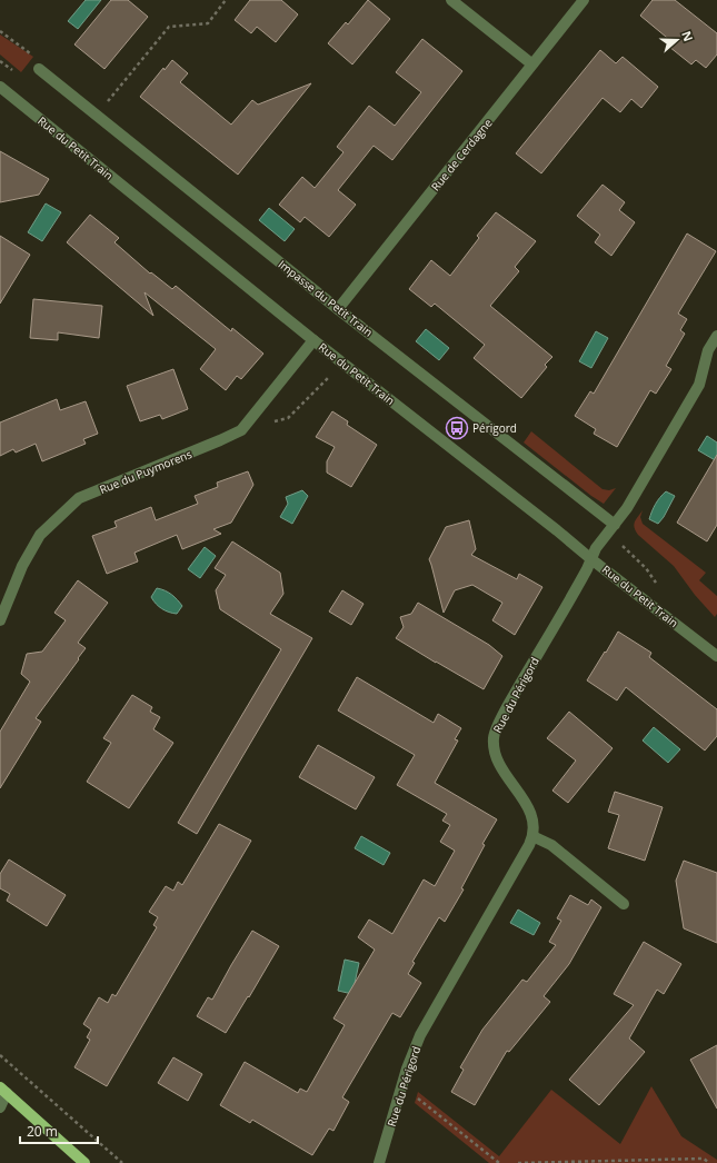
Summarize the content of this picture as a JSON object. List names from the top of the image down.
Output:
{
  "streets": {
    "street": [
      "Rue du Petit Train",
      "Rue de Cerdagne",
      "Impasse du Petit Train",
      "Rue du Puymorens",
      "Rue du Périgord"
    ]
  },
  "crossings": [
    ["Rue du Petit Train", "Impasse du Petit Train"],
    ["Rue du Petit Train", "Rue du Puymorens"],
    ["Rue du Petit Train", "Rue du Périgord"],
    ["Rue de Cerdagne", "Impasse du Petit Train"],
    ["Impasse du Petit Train", "Rue du Périgord"]
  ],
  "places": {
    "bus stop": ["Périgord"]
  },
  "scale_bar": "20 m",
  "north": "right"
}
